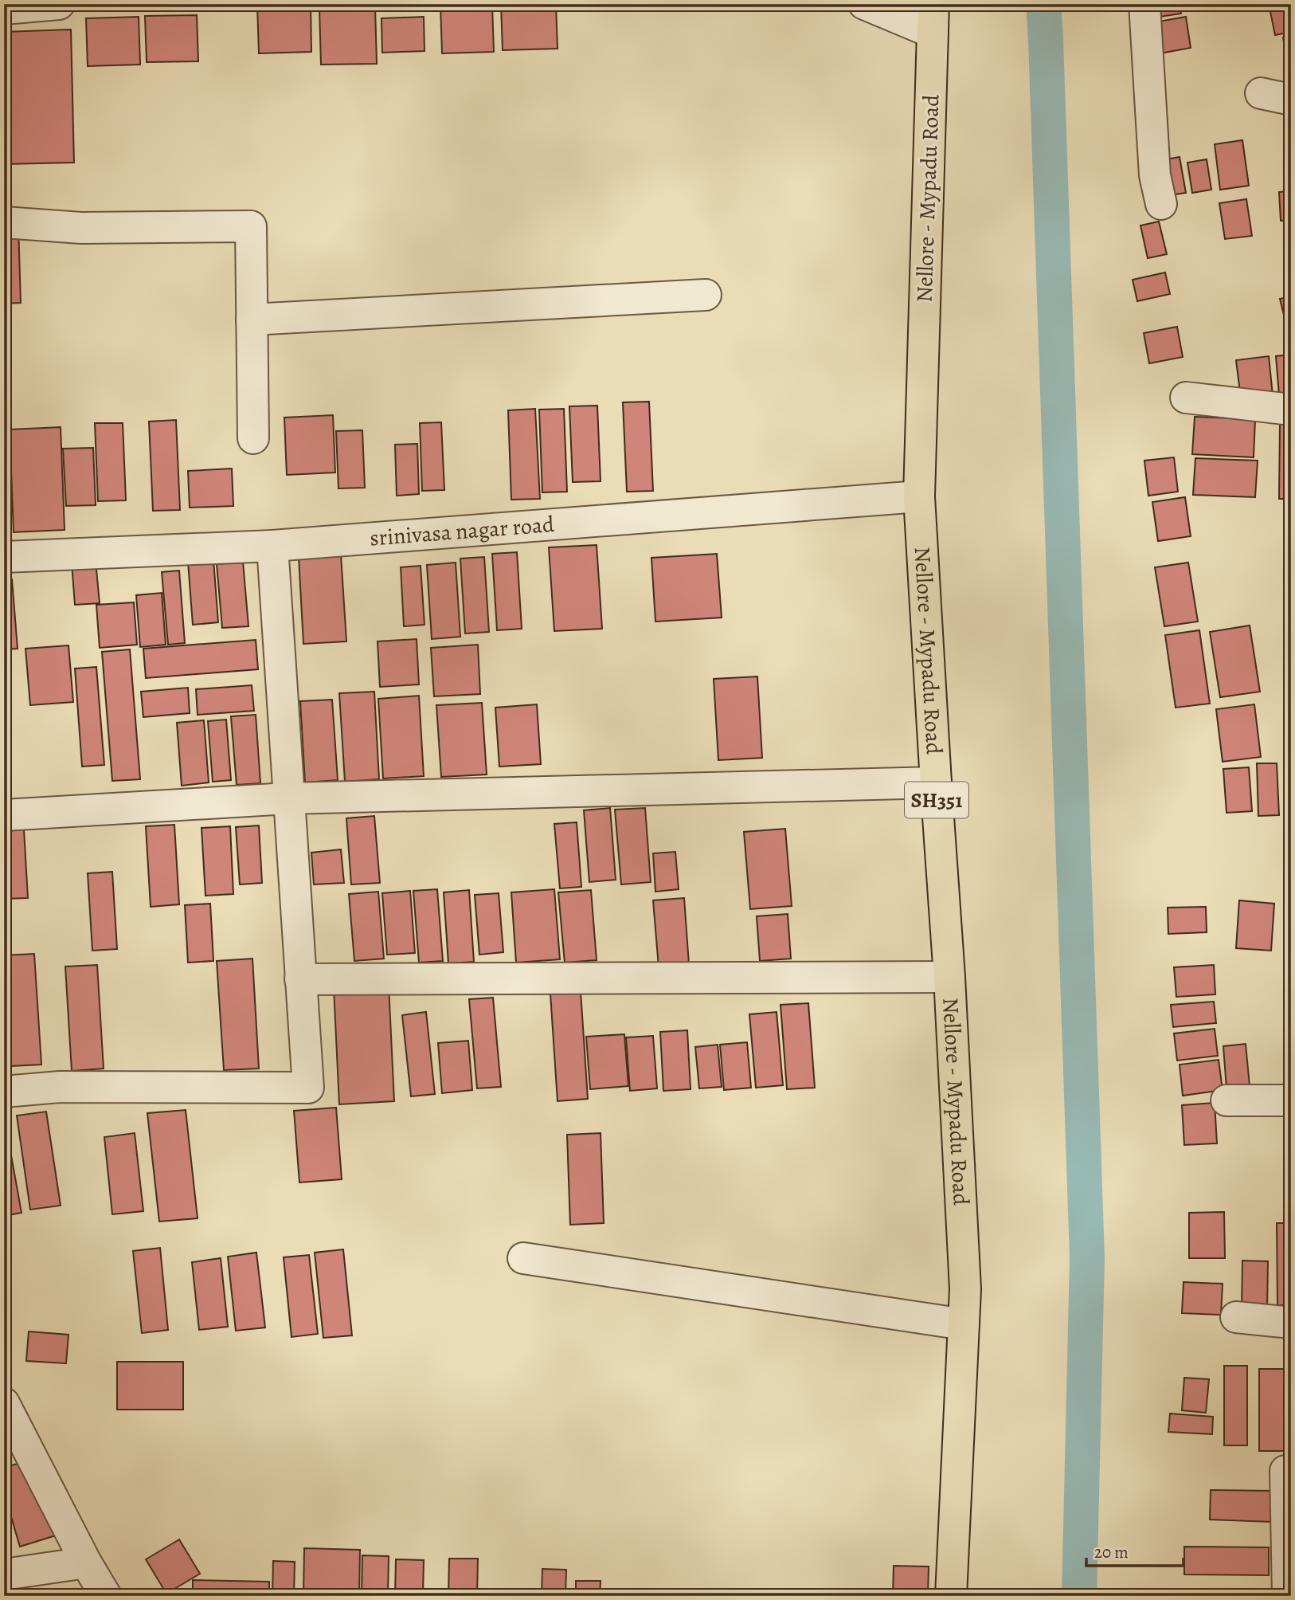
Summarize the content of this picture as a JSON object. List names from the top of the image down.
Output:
{
  "streets": {
    "main road": ["Nellore - Mypadu Road", "SH351"],
    "street": ["srinivasa nagar road"]
  },
  "crossings": [
    ["Nellore - Mypadu Road", "srinivasa nagar road"]
  ],
  "scale_bar": "20 m"
}
